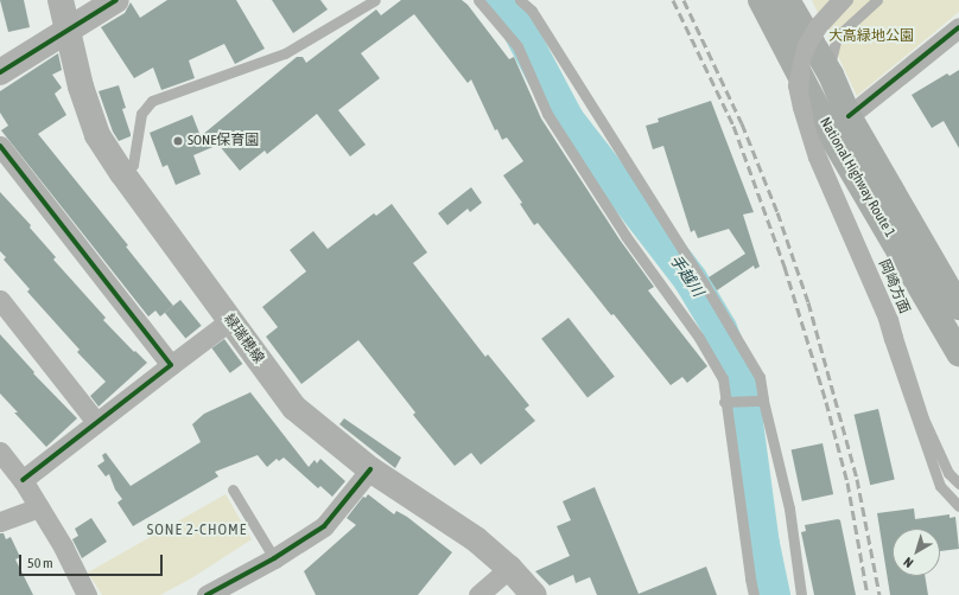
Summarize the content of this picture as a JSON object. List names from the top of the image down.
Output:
{
  "streets": {
    "highway": ["National Highway Route 1"],
    "main road": ["緑瑞穂線"],
    "lane": ["岡崎方面"]
  },
  "districts": ["SONE 2-CHOME"],
  "water": ["手越川"],
  "parks": ["大高緑地公園"],
  "places": ["SONE保育園"],
  "scale_bar": "50 m",
  "north": "bottom left"
}
